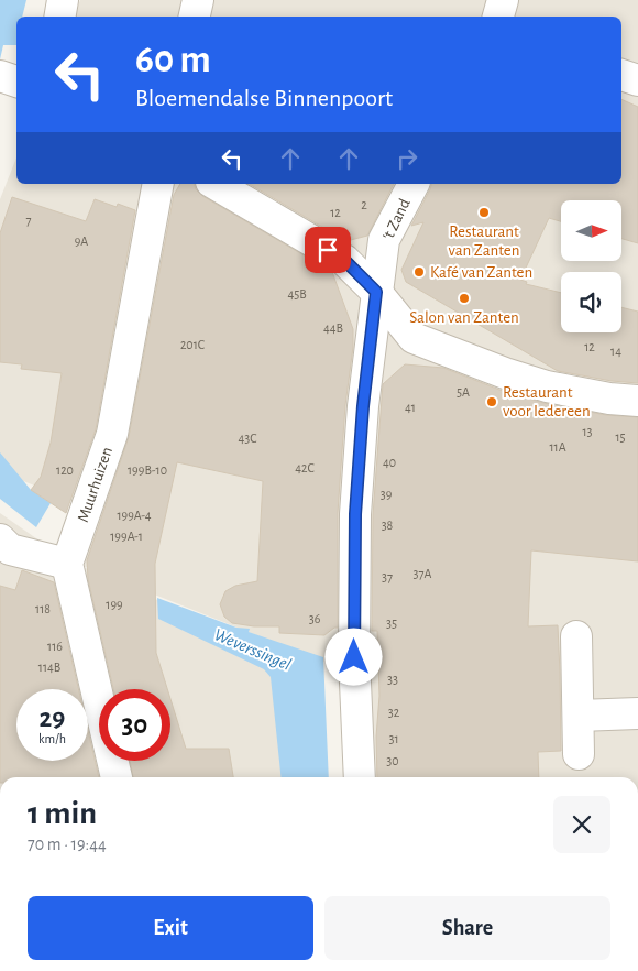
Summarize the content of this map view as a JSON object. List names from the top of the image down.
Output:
{
  "streets": {
    "street": ["'t Zand", "Muurhuizen"]
  },
  "water": ["Weverssingel"],
  "places": [
    "Restaurant van Zanten",
    "Kafé van Zanten",
    "Salon van Zanten",
    "Restaurant voor Iedereen"
  ],
  "house_numbers": [
    "2",
    "12",
    "7",
    "9A",
    "45B",
    "44B",
    "201C",
    "12",
    "14",
    "5A",
    "41",
    "13",
    "15",
    "43C",
    "11A",
    "40",
    "42C",
    "120",
    "199B-10",
    "39",
    "199A-4",
    "38",
    "199A-1",
    "37A",
    "37",
    "199",
    "118",
    "36",
    "35",
    "116",
    "114B",
    "33",
    "32",
    "31",
    "30"
  ],
  "north": "right",
  "page": {
    "turn": ["60 m", "Bloemendalse Binnenpoort"],
    "speed": "29 km/h",
    "limit": "30",
    "heading": ["1 min", "70 m · 19:44"],
    "buttons": ["Exit", "Share"]
  }
}
